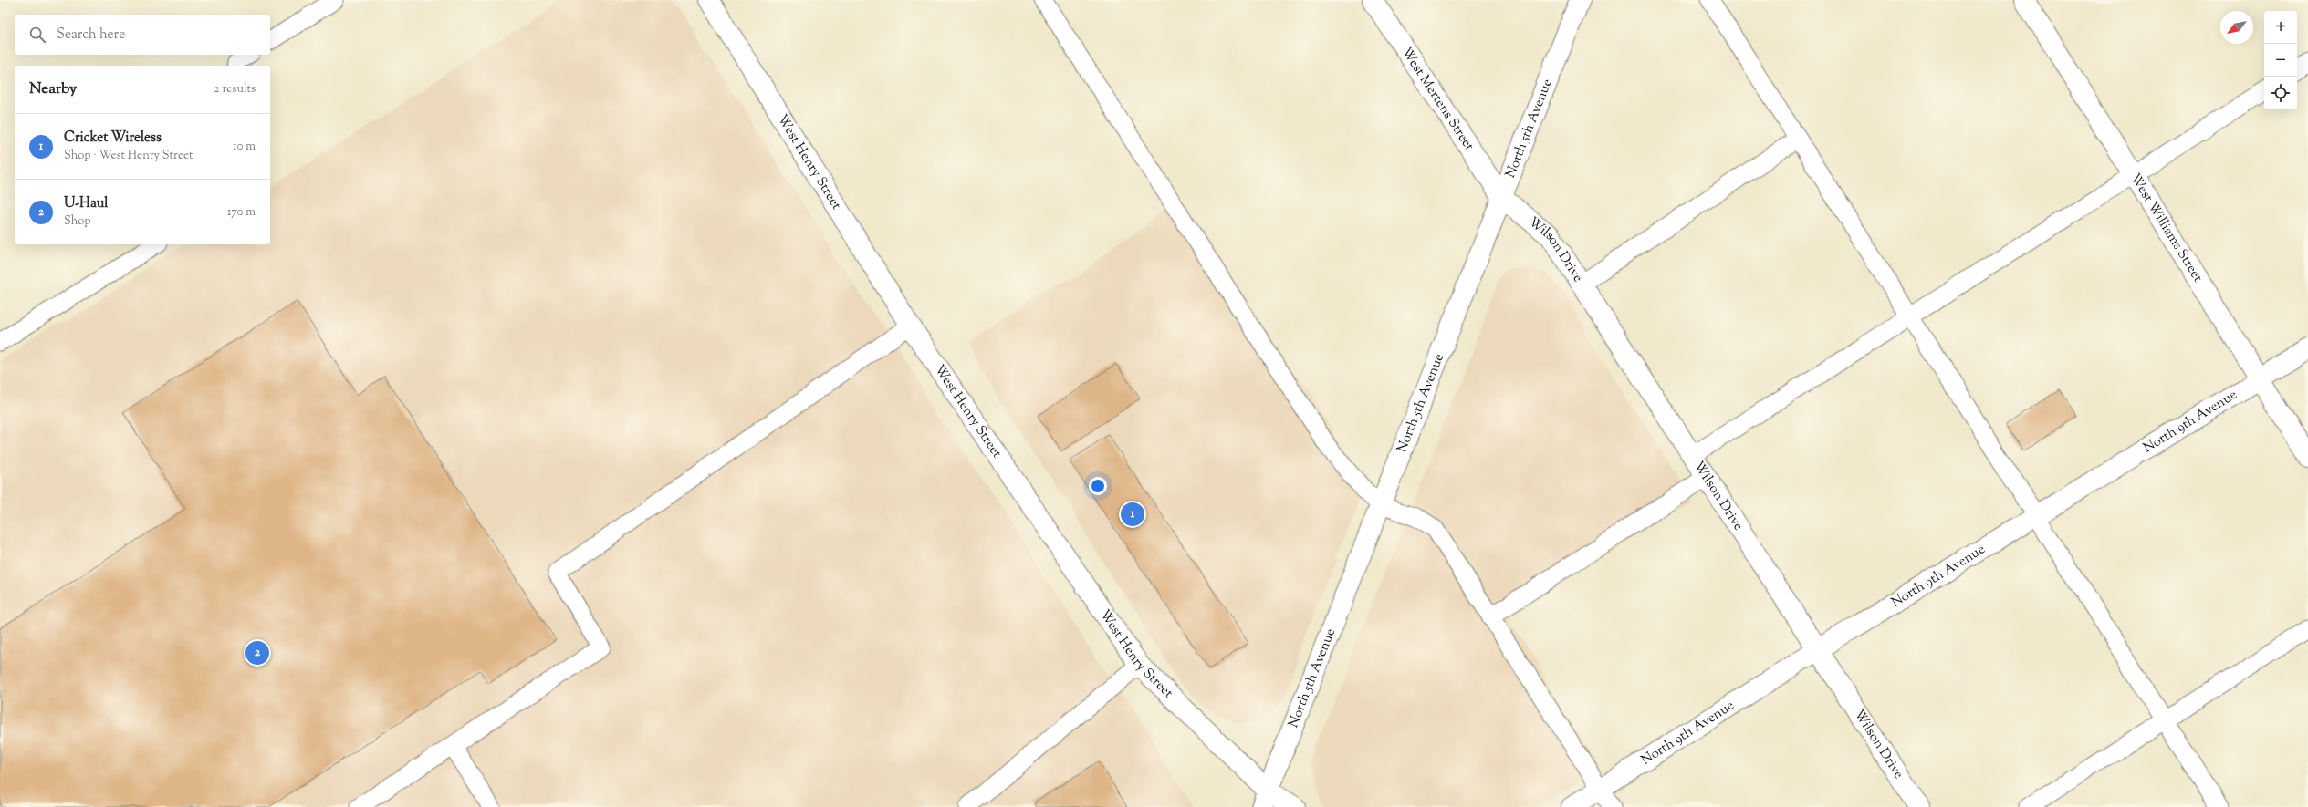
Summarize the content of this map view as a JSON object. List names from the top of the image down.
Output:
{
  "streets": {
    "street": [
      "West Mertens Street",
      "North 5th Avenue",
      "West Henry Street",
      "West Williams Street",
      "Wilson Drive",
      "North 9th Avenue"
    ]
  },
  "crossings": [
    ["West Mertens Street", "North 5th Avenue"],
    ["West Mertens Street", "Wilson Drive"],
    ["North 5th Avenue", "West Henry Street"],
    ["North 5th Avenue", "Wilson Drive"],
    ["West Williams Street", "North 9th Avenue"],
    ["Wilson Drive", "North 9th Avenue"]
  ],
  "north": "bottom left",
  "page": {
    "map_buttons": ["+", "−"],
    "search": "Search here",
    "heading": ["Nearby", "2 results"],
    "list": [
      {
        "mark": "1",
        "name": "Cricket Wireless",
        "note": "Shop · West Henry Street",
        "value": "10 m"
      },
      {
        "mark": "2",
        "name": "U-Haul",
        "note": "Shop",
        "value": "170 m"
      }
    ],
    "pins": ["1", "2"]
  }
}
